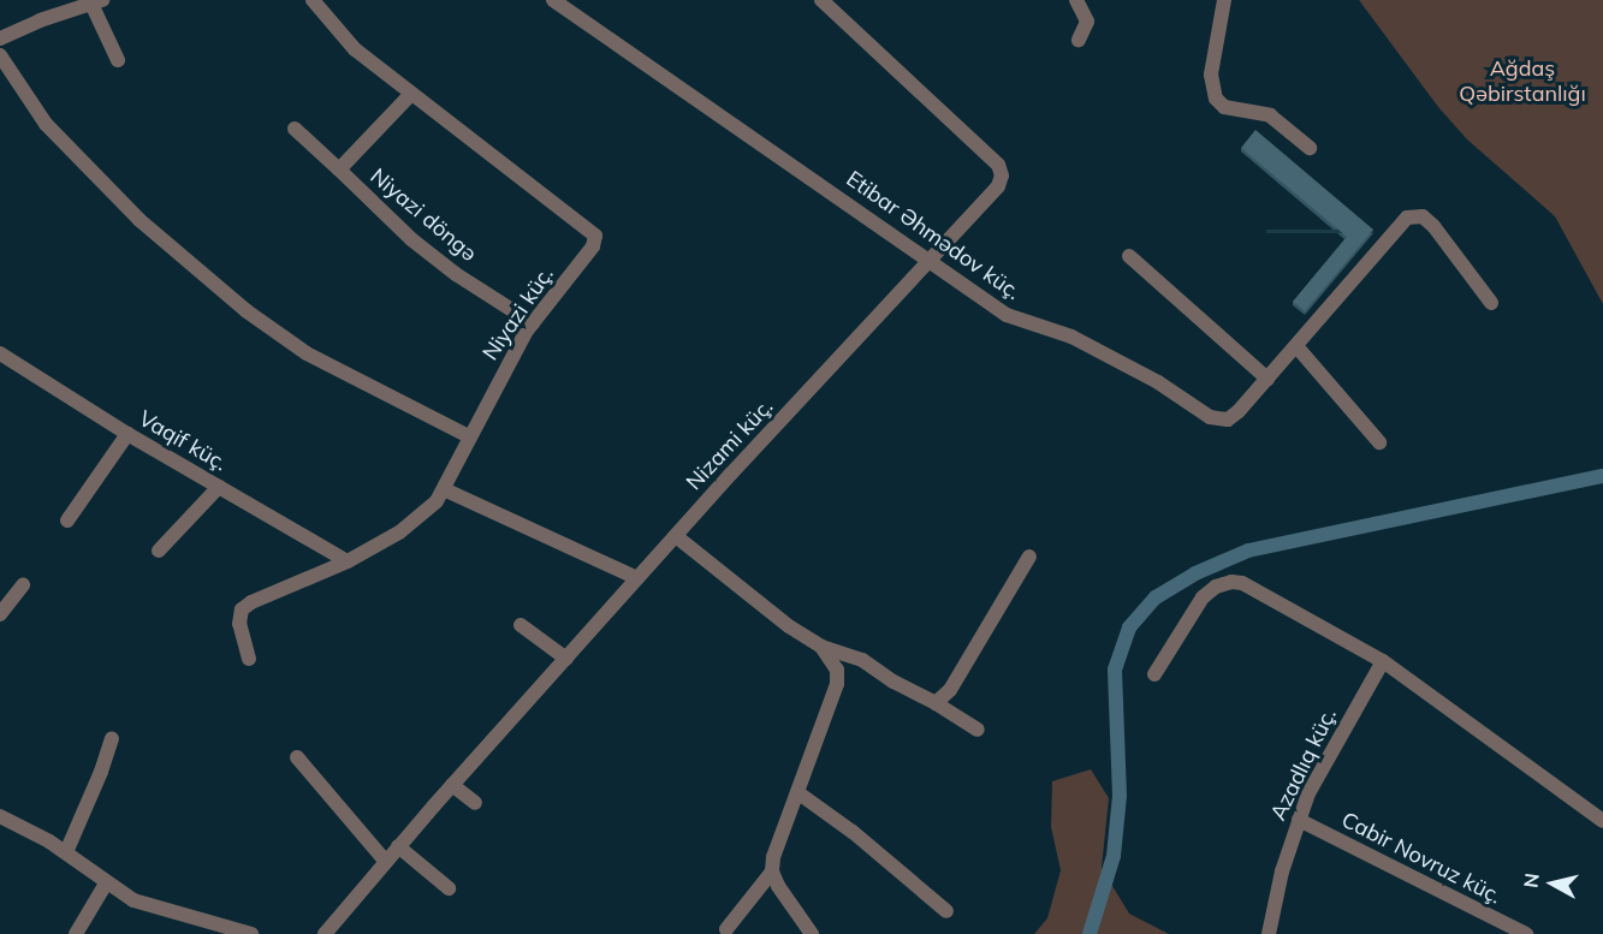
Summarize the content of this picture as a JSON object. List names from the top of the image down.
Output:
{
  "streets": {
    "street": [
      "Niyazi döngə",
      "Etibar Əhmədov küç.",
      "Niyazi küç.",
      "Vaqif küç.",
      "Nizami küç.",
      "Azadlıq küç.",
      "Cabir Novruz küç."
    ]
  },
  "crossings": [
    ["Niyazi döngə", "Niyazi küç."],
    ["Etibar Əhmədov küç.", "Nizami küç."],
    ["Niyazi küç.", "Vaqif küç."],
    ["Azadlıq küç.", "Cabir Novruz küç."]
  ],
  "parks": ["Ağdaş Qəbirstanlığı"],
  "north": "left"
}
